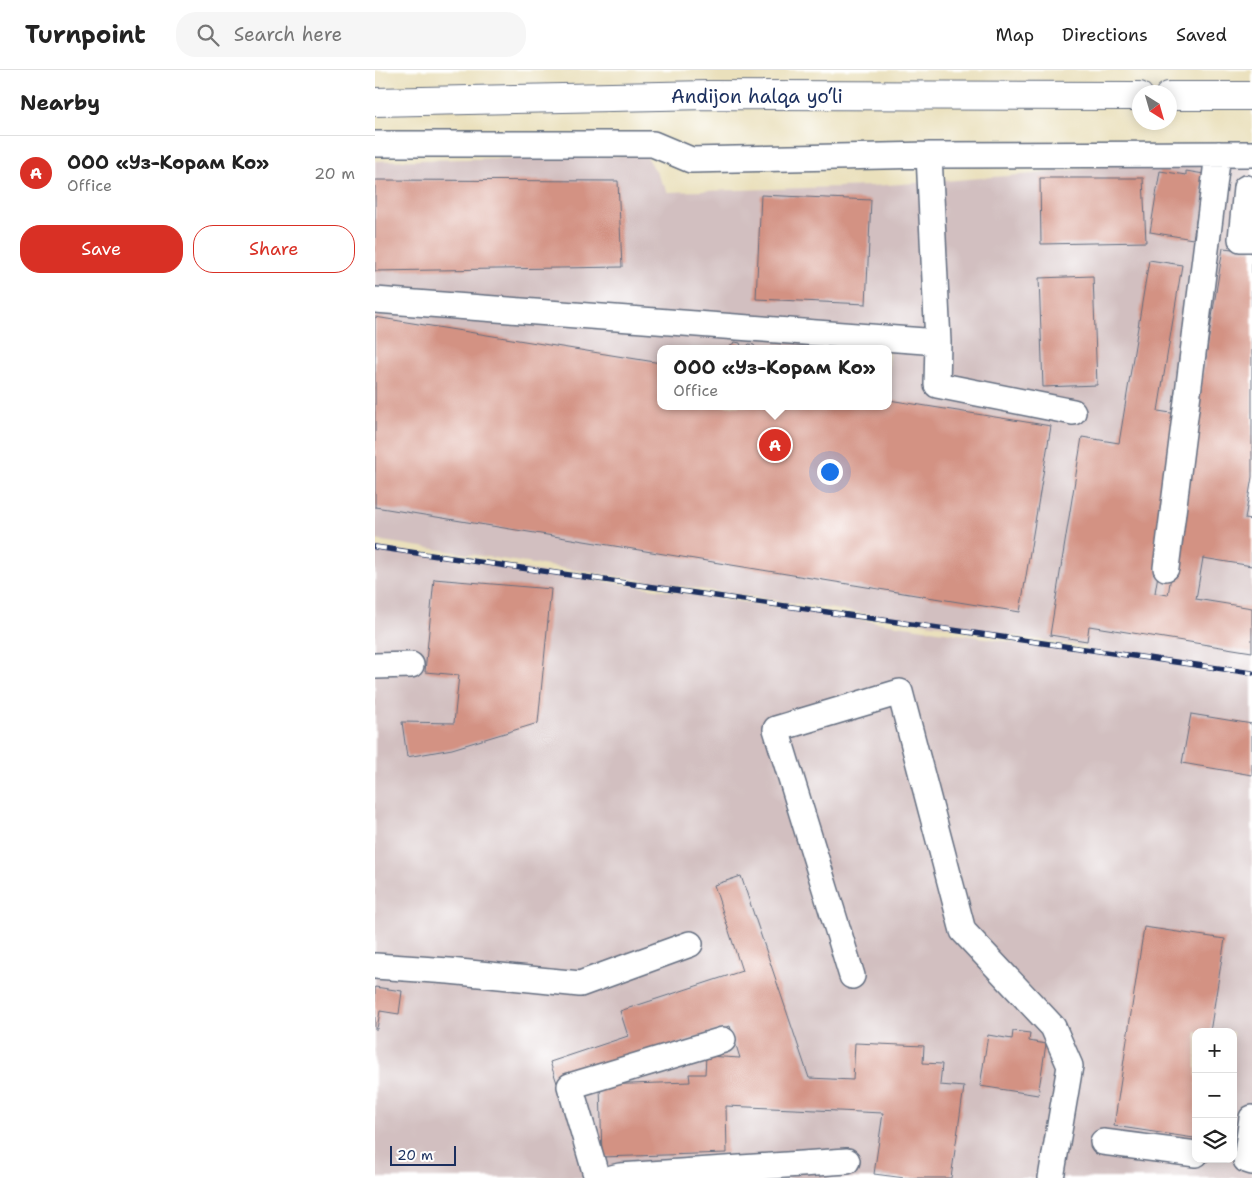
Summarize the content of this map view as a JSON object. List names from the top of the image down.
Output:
{
  "streets": {
    "highway": ["Andijon halqa yo‘li"]
  },
  "scale_bar": "20 m",
  "north": "bottom right",
  "page": {
    "header": "Turnpoint",
    "search": "Search here",
    "nav": ["Map", "Directions", "Saved"],
    "heading": "Nearby",
    "list": [
      {
        "mark": "A",
        "name": "ООО «Уз-Корам Ко»",
        "note": "Office",
        "value": "20 m"
      }
    ],
    "buttons": ["Save", "Share"],
    "popup": ["ООО «Уз-Корам Ко»", "Office"],
    "pins": "A",
    "map_buttons": ["+", "−"],
    "scale": "20 m"
  }
}
